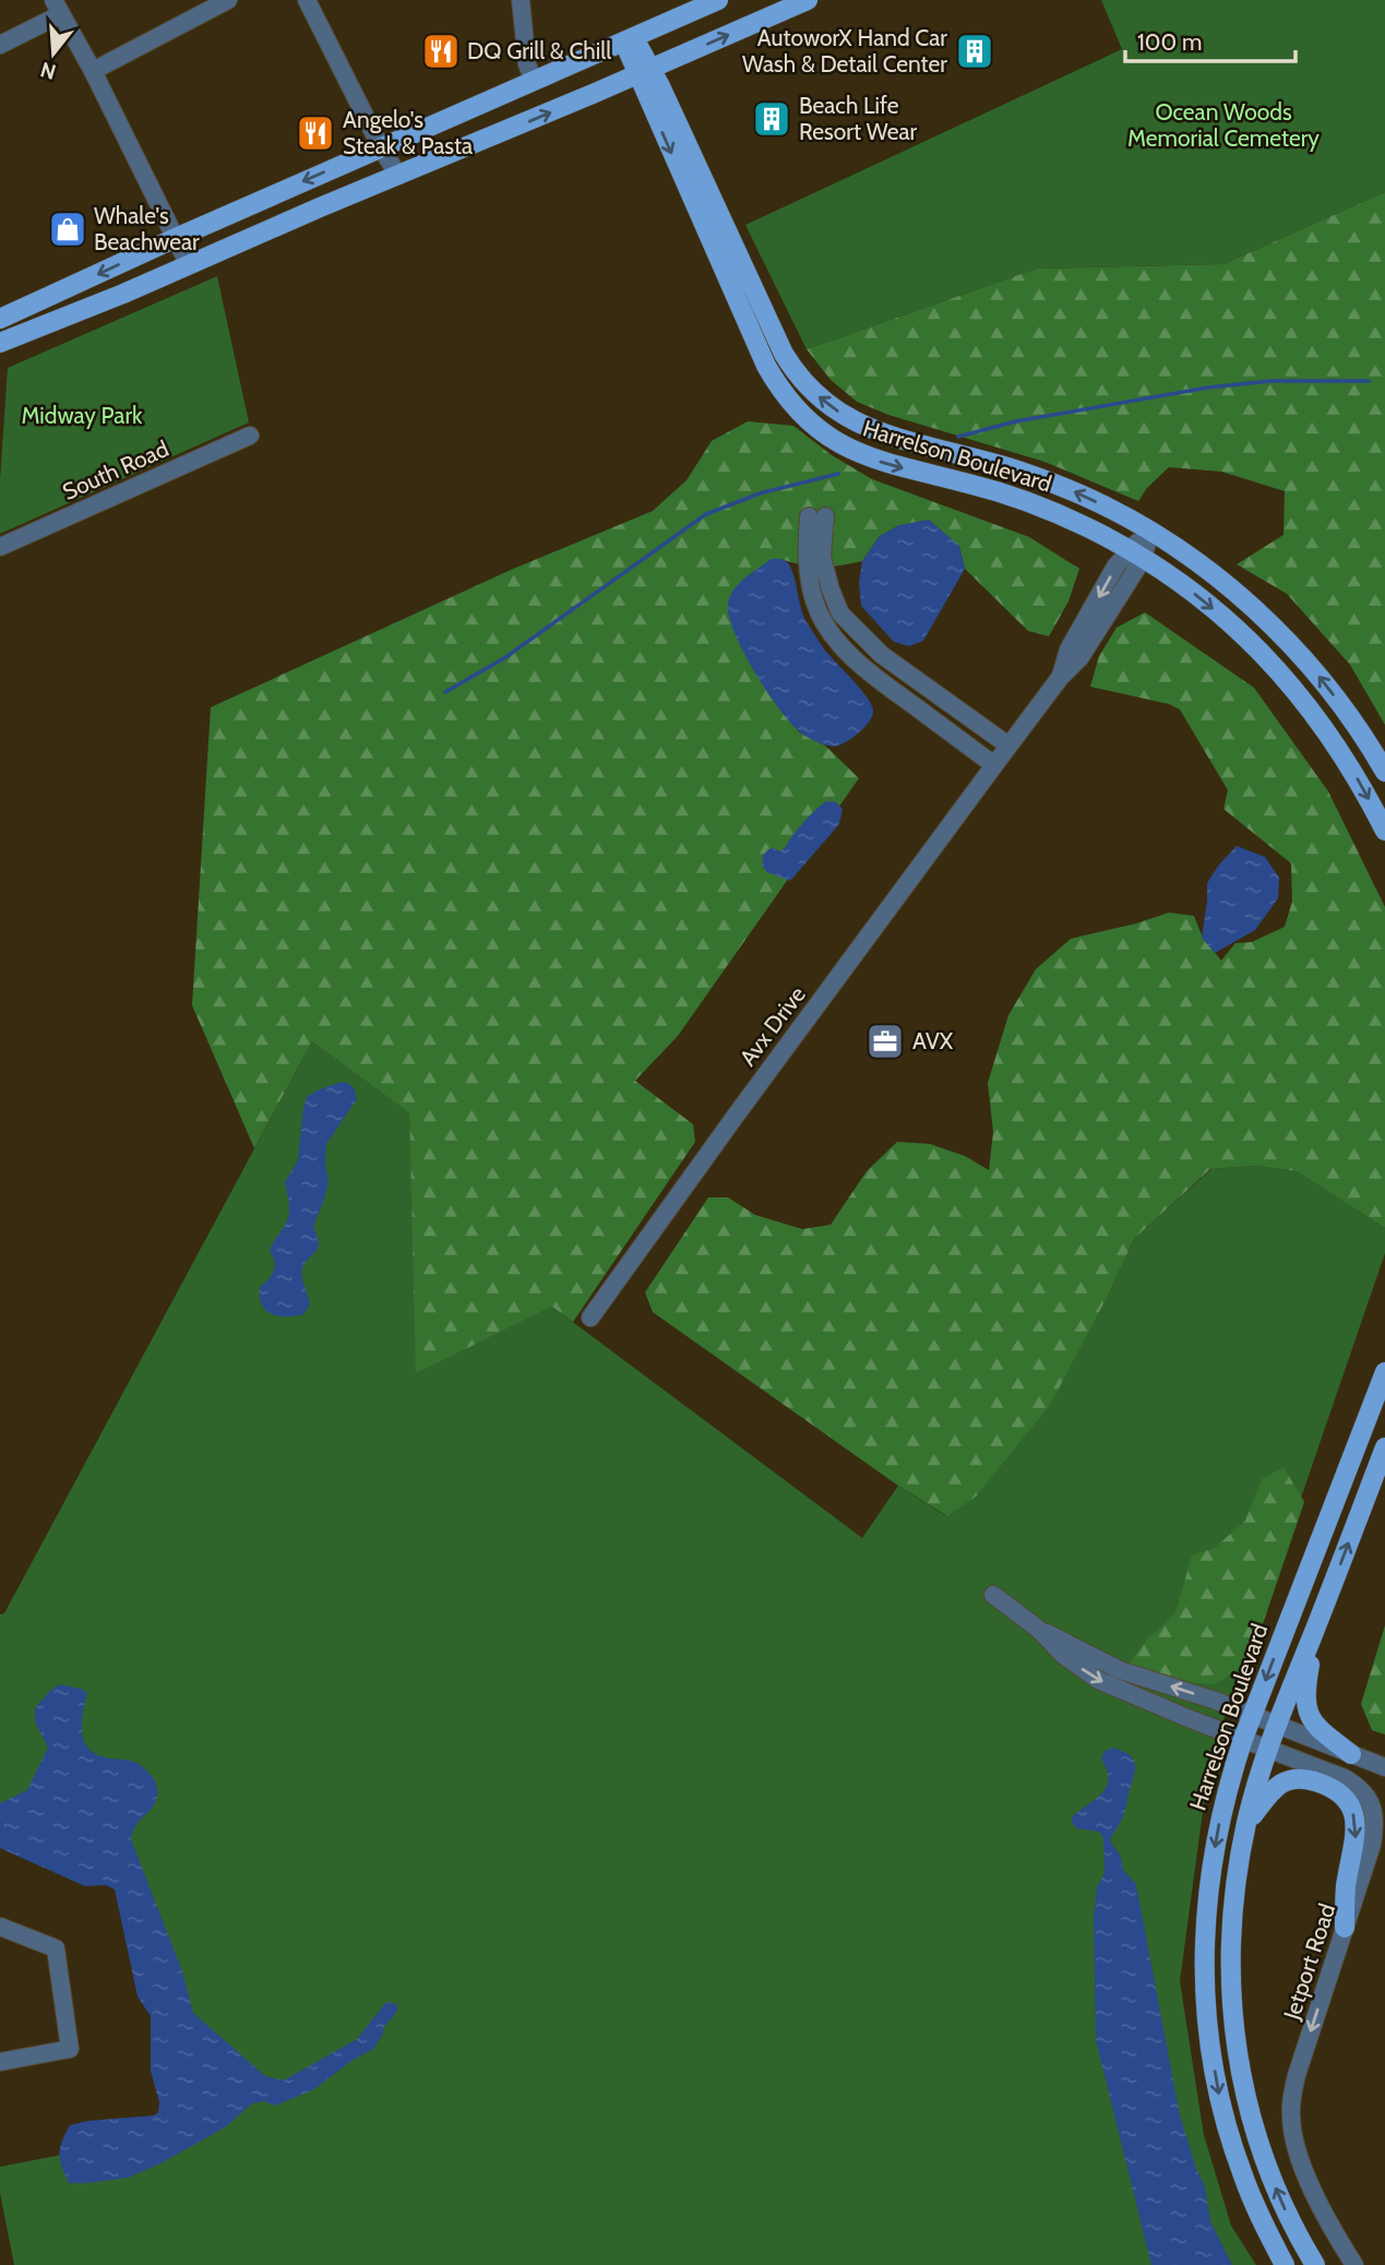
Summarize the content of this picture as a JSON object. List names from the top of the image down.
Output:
{
  "streets": {
    "main road": ["Harrelson Boulevard"],
    "street": ["South Road", "Avx Drive", "Jetport Road"]
  },
  "crossings": [
    ["Harrelson Boulevard", "Avx Drive"],
    ["Harrelson Boulevard", "Jetport Road"]
  ],
  "one_way": ["Jetport Road"],
  "parks": ["Ocean Woods Memorial Cemetery", "Midway Park"],
  "places": {
    "restaurant": ["DQ Grill & Chill", "Angelo's Steak & Pasta"],
    "building": ["AutoworX Hand Car Wash & Detail Center", "Beach Life Resort Wear"],
    "shop": ["Whale's Beachwear"],
    "office": ["AVX"]
  },
  "scale_bar": "100 m",
  "north": "bottom"
}
